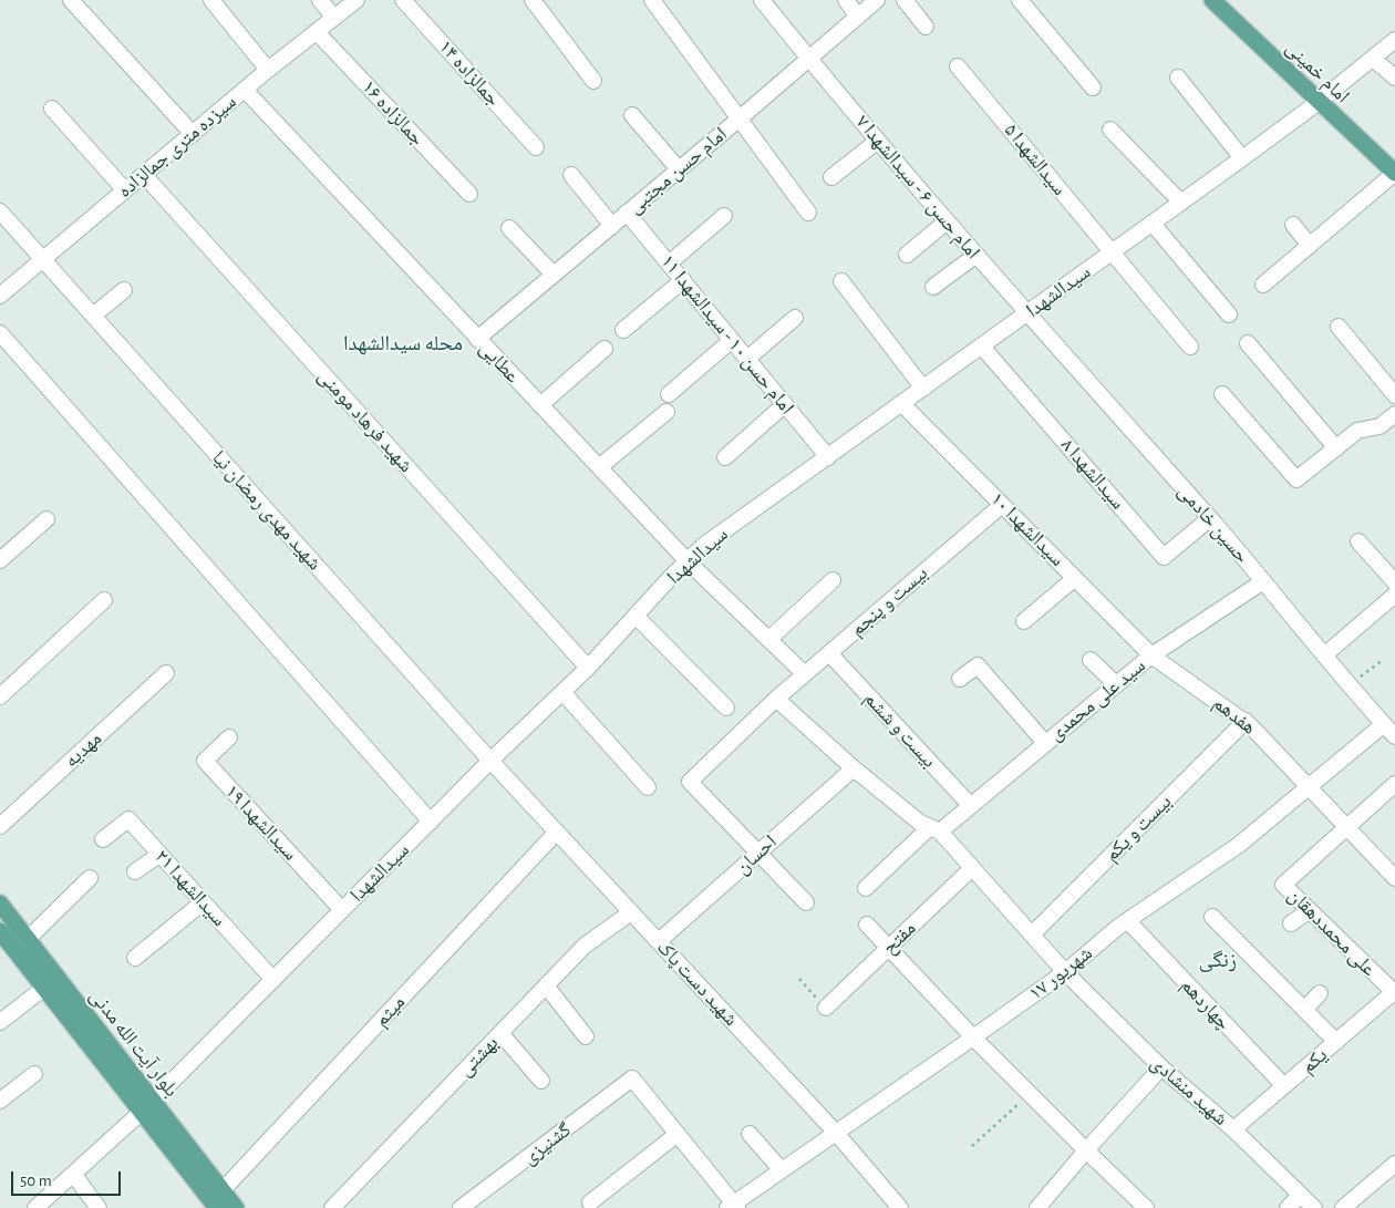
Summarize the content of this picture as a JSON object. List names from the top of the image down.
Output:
{
  "streets": {
    "main road": ["امام خمینی", "بلوار آیت الله مدنی"],
    "street": [
      "جمالزاده ۱۴",
      "جمالزاده ۱۶",
      "سیزده متری جمالزاده",
      "سیدالشهدا ۵",
      "امام حسن مجتبی",
      "امام حسن ۶ - سیدالشهدا ۷",
      "سیدالشهدا",
      "امام حسن ۱۰ - سیدالشهدا ۱۱",
      "عطایی",
      "شهید فرهاد مومنی",
      "سیدالشهدا ۸",
      "شهید مهدی رمضان نیا",
      "حسین خادمی",
      "سیدالشهدا ۱۰",
      "بیست و پنجم",
      "سید علی محمدی",
      "هفدهم",
      "بیست و ششم",
      "مهدیه",
      "سیدالشهدا ۱۹",
      "بیست و یکم",
      "احسان",
      "سیدالشهدا ۲۱",
      "علی محمددهقان",
      "مفتح",
      "۱۷ شهریور",
      "شهید دست پاک",
      "چهاردهم",
      "میثم",
      "بهشتی",
      "یکم",
      "شهید منشادی",
      "گشنیزی"
    ]
  },
  "crossings": [
    ["امام خمینی", "سیدالشهدا"],
    ["جمالزاده ۱۶", "سیزده متری جمالزاده"],
    ["سیزده متری جمالزاده", "عطایی"],
    ["سیزده متری جمالزاده", "شهید فرهاد مومنی"],
    ["سیزده متری جمالزاده", "شهید مهدی رمضان نیا"],
    ["سیدالشهدا ۵", "سیدالشهدا"],
    ["امام حسن مجتبی", "امام حسن ۶ - سیدالشهدا ۷"],
    ["امام حسن مجتبی", "امام حسن ۱۰ - سیدالشهدا ۱۱"],
    ["امام حسن مجتبی", "عطایی"],
    ["امام حسن ۶ - سیدالشهدا ۷", "سیدالشهدا"],
    ["امام حسن ۶ - سیدالشهدا ۷", "حسین خادمی"],
    ["سیدالشهدا", "امام حسن ۱۰ - سیدالشهدا ۱۱"],
    ["سیدالشهدا", "عطایی"],
    ["سیدالشهدا", "شهید فرهاد مومنی"],
    ["سیدالشهدا", "سیدالشهدا ۸"],
    ["سیدالشهدا", "شهید مهدی رمضان نیا"],
    ["سیدالشهدا", "حسین خادمی"],
    ["سیدالشهدا", "سیدالشهدا ۱۰"],
    ["سیدالشهدا", "سیدالشهدا ۱۹"],
    ["سیدالشهدا", "سیدالشهدا ۲۱"],
    ["سیدالشهدا", "شهید دست پاک"],
    ["سیدالشهدا", "بلوار آیت الله مدنی"],
    ["عطایی", "بیست و پنجم"],
    ["سیدالشهدا ۸", "حسین خادمی"],
    ["شهید مهدی رمضان نیا", "شهید دست پاک"],
    ["حسین خادمی", "سید علی محمدی"],
    ["حسین خادمی", "۱۷ شهریور"],
    ["سیدالشهدا ۱۰", "بیست و پنجم"],
    ["سیدالشهدا ۱۰", "سید علی محمدی"],
    ["سیدالشهدا ۱۰", "هفدهم"],
    ["بیست و پنجم", "بیست و ششم"],
    ["بیست و پنجم", "احسان"],
    ["بیست و پنجم", "شهید منشادی"],
    ["سید علی محمدی", "هفدهم"],
    ["سید علی محمدی", "بیست و ششم"],
    ["سید علی محمدی", "شهید منشادی"],
    ["هفدهم", "بیست و یکم"],
    ["هفدهم", "علی محمددهقان"],
    ["هفدهم", "۱۷ شهریور"],
    ["بیست و یکم", "شهید منشادی"],
    ["احسان", "شهید دست پاک"],
    ["احسان", "شهید منشادی"],
    ["علی محمددهقان", "یکم"],
    ["مفتح", "شهید منشادی"],
    ["۱۷ شهریور", "شهید دست پاک"],
    ["۱۷ شهریور", "چهاردهم"],
    ["۱۷ شهریور", "شهید منشادی"],
    ["شهید دست پاک", "میثم"],
    ["شهید دست پاک", "بهشتی"],
    ["چهاردهم", "یکم"],
    ["میثم", "بلوار آیت الله مدنی"],
    ["یکم", "شهید منشادی"]
  ],
  "districts": ["محله سیدالشهدا", "زنگی"],
  "scale_bar": "50 m"
}
